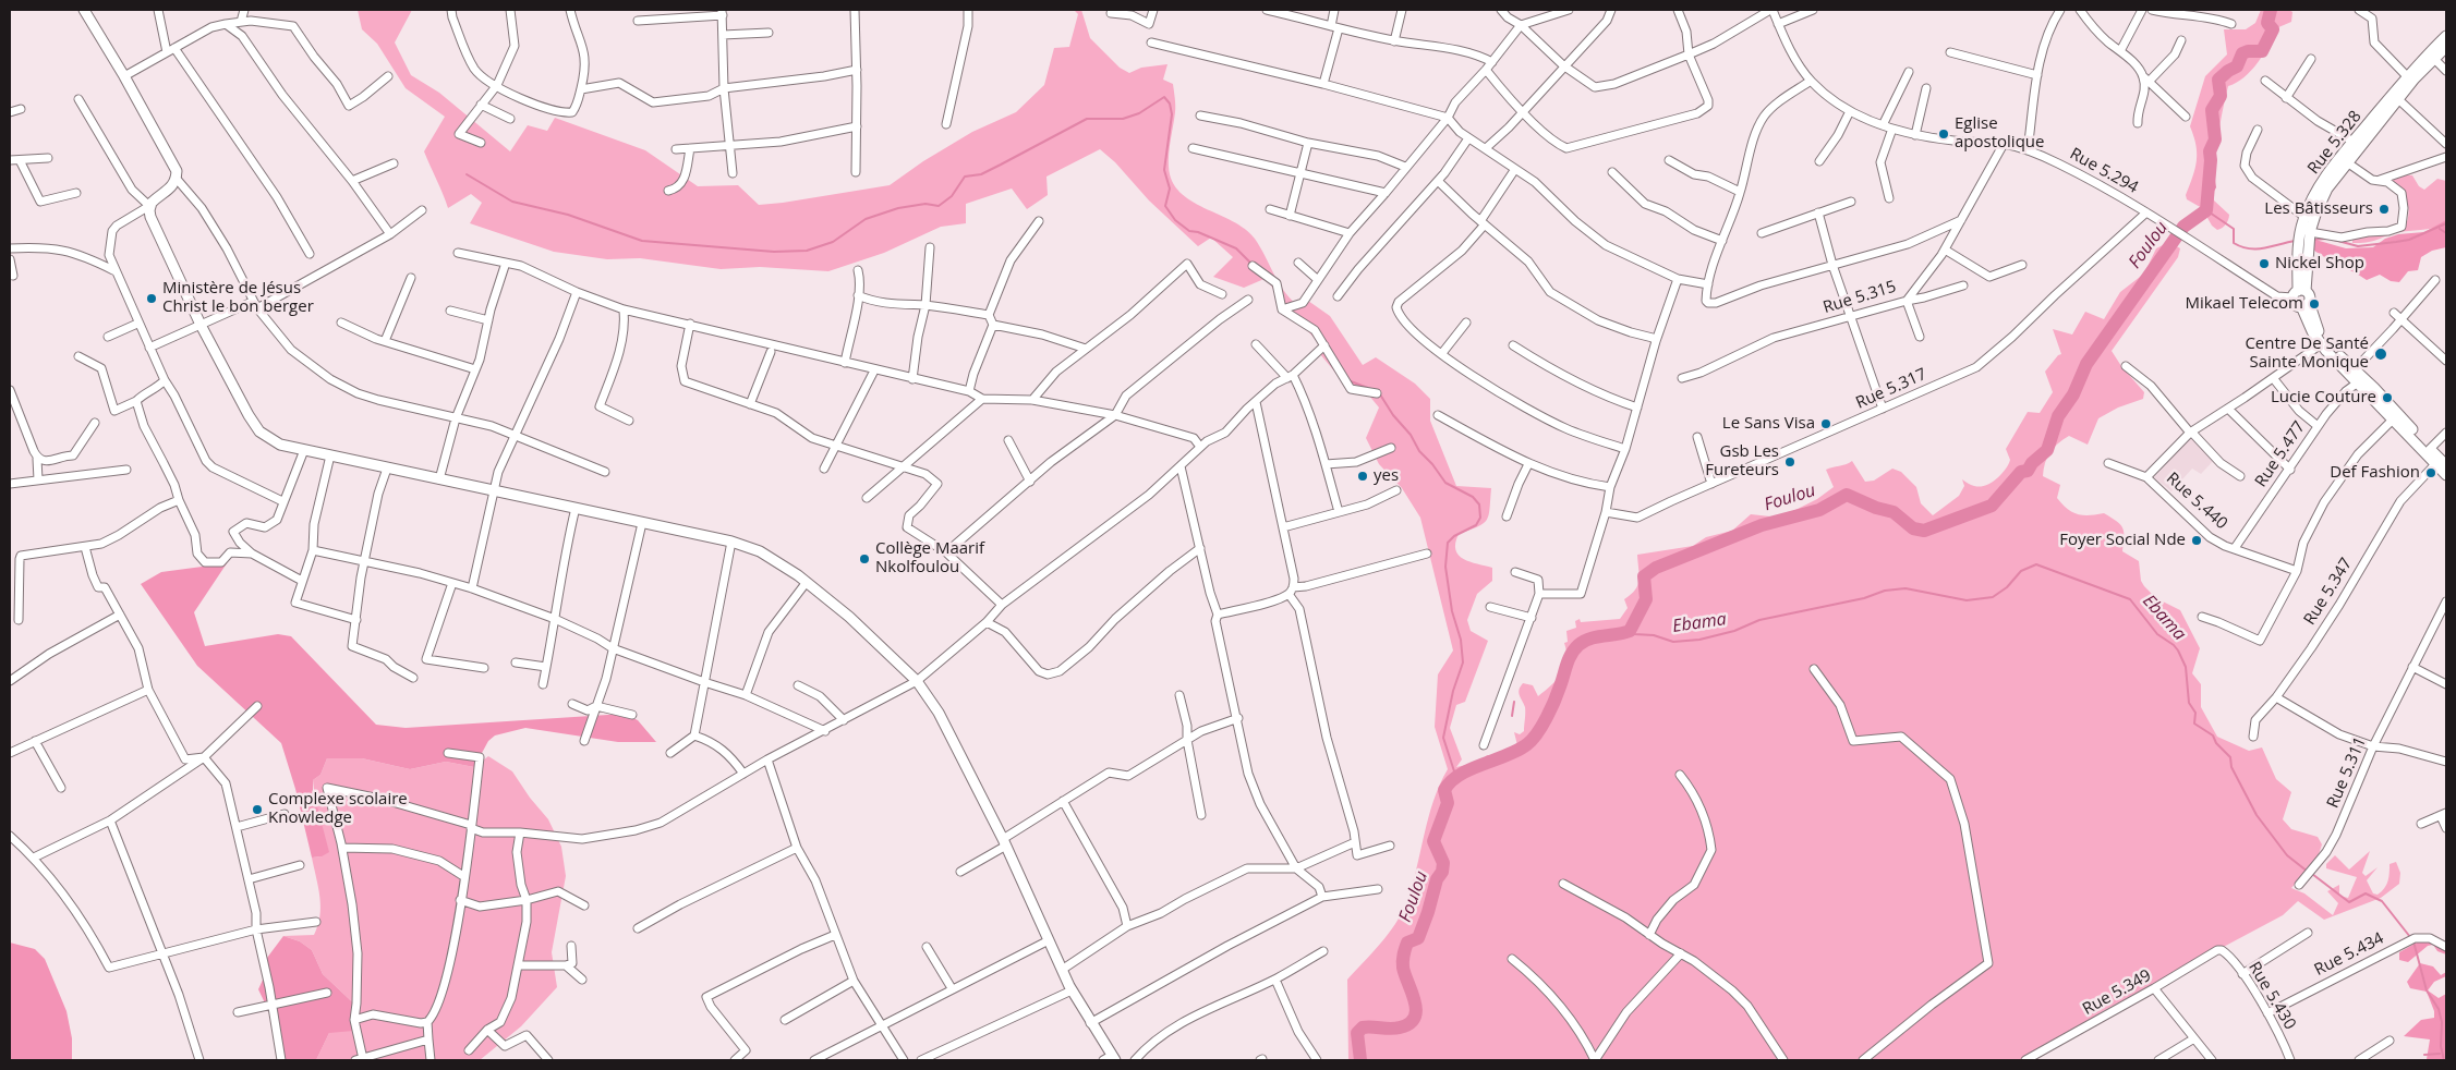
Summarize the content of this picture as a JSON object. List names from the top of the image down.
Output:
{
  "streets": {
    "street": [
      "Rue 5.328",
      "Rue 5.294",
      "Rue 5.315",
      "Rue 5.317",
      "Rue 5.477",
      "Rue 5.440",
      "Rue 5.347",
      "Rue 5.311",
      "Rue 5.434",
      "Rue 5.349",
      "Rue 5.430"
    ]
  },
  "crossings": [
    ["Rue 5.328", "Rue 5.294"],
    ["Rue 5.294", "Rue 5.315"],
    ["Rue 5.294", "Rue 5.317"],
    ["Rue 5.477", "Rue 5.440"],
    ["Rue 5.434", "Rue 5.430"],
    ["Rue 5.349", "Rue 5.430"]
  ],
  "water": ["Foulou", "Ebama"],
  "places": [
    "Eglise apostolique",
    "Les Bâtisseurs",
    "Nickel Shop",
    "Ministère de Jésus Christ le bon berger",
    "Mikael Telecom",
    "Centre De Santé Sainte Monique",
    "Lucie Couture",
    "Le Sans Visa",
    "Gsb Les Fureteurs",
    "Def Fashion",
    "yes",
    "Foyer Social Nde",
    "Collège Maarif Nkolfoulou",
    "Complexe scolaire Knowledge"
  ]
}
